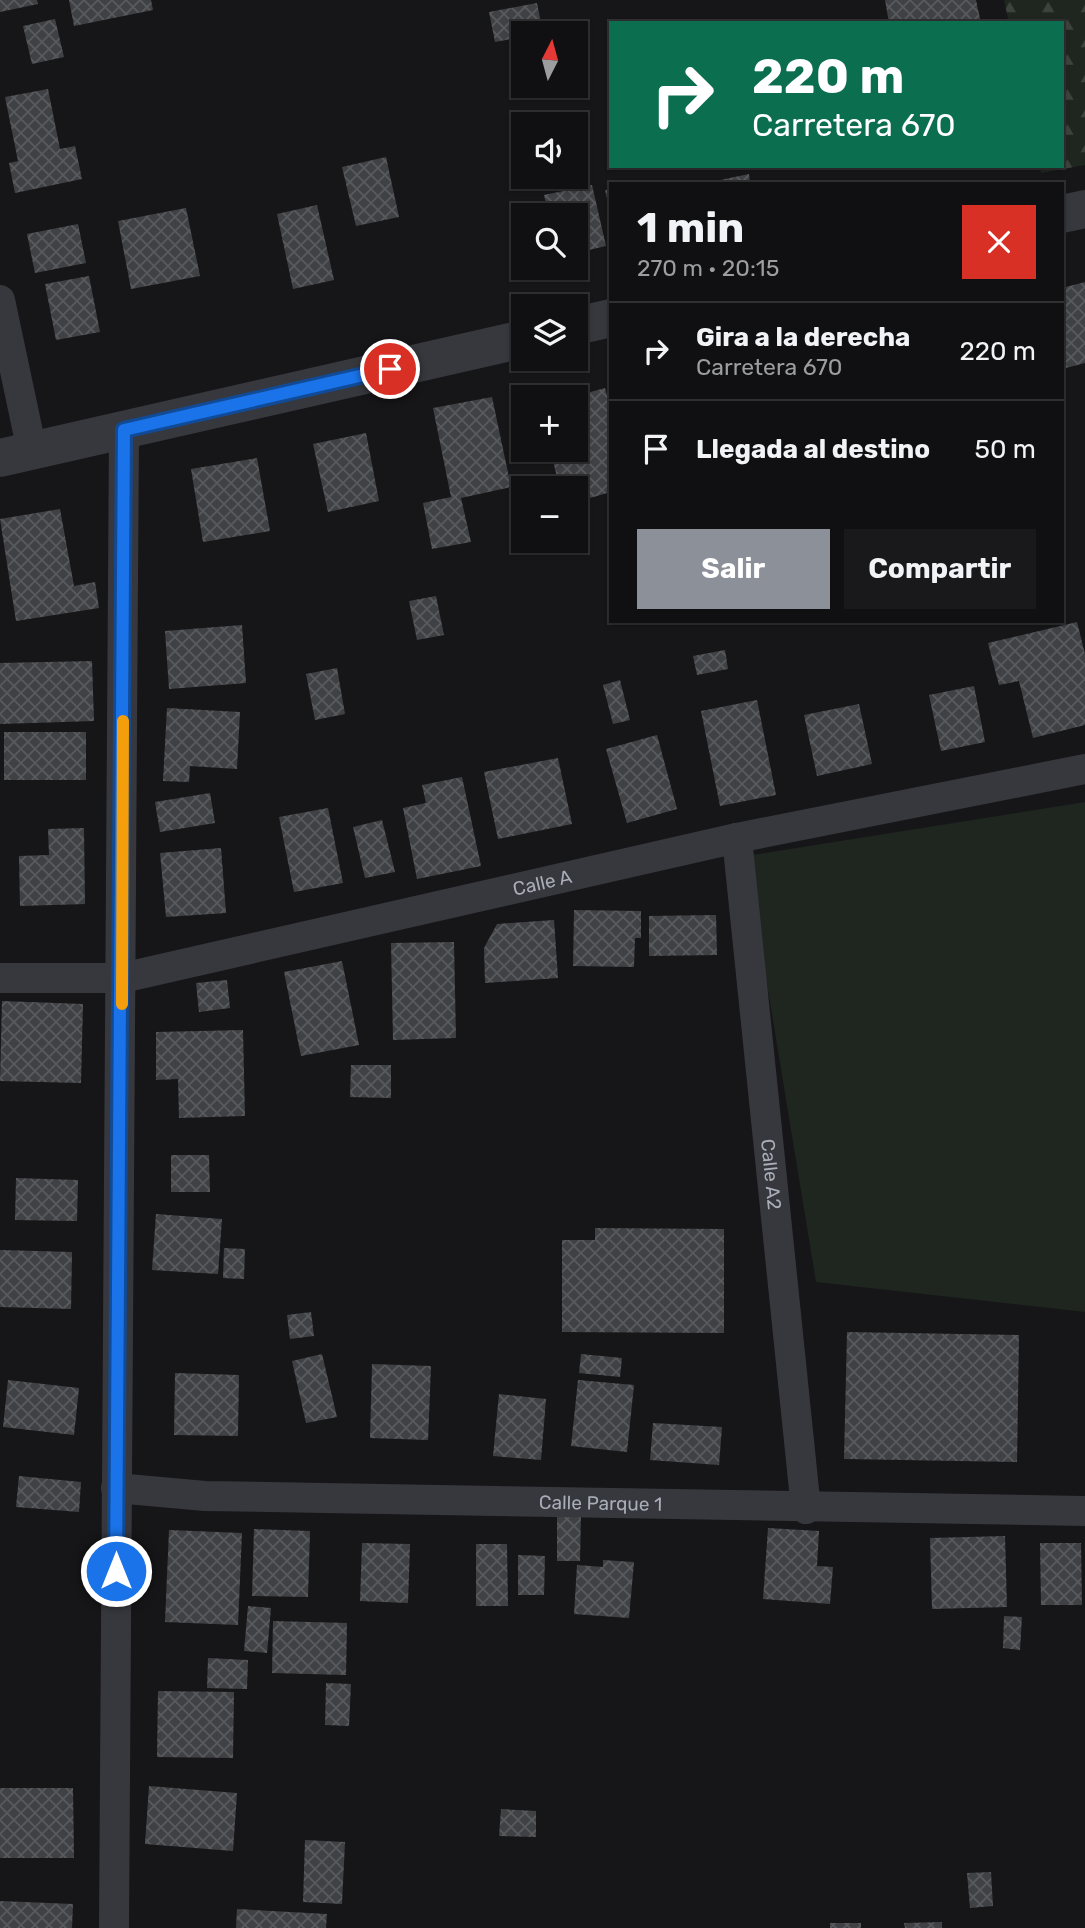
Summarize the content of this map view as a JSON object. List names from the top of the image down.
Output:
{
  "streets": {
    "street": ["Calle A", "Calle A2", "Calle Parque 1"]
  },
  "crossings": [
    ["Calle A", "Calle A2"],
    ["Calle A2", "Calle Parque 1"]
  ],
  "north": "top",
  "page": {
    "map_buttons": ["+", "−"],
    "turn": ["220 m", "Carretera 670"],
    "heading": ["1 min", "270 m · 20:15"],
    "list": [
      {
        "name": "Gira a la derecha",
        "note": "Carretera 670",
        "value": "220 m"
      },
      {
        "name": "Llegada al destino",
        "value": "50 m"
      }
    ],
    "buttons": ["Salir", "Compartir"]
  }
}
